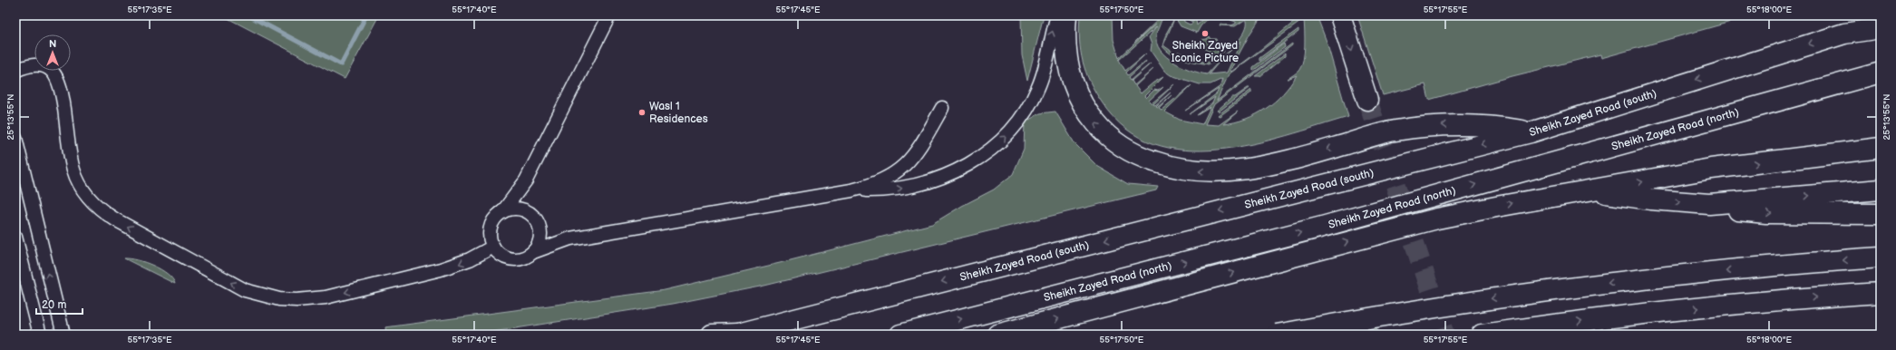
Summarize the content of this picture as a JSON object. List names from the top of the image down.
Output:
{
  "streets": {
    "highway": ["Sheikh Zayed Road (south)", "Sheikh Zayed Road (north)"]
  },
  "places": ["Sheikh Zayed Iconic Picture", "Wasl 1 Residences"],
  "scale_bar": "20 m",
  "north": "top",
  "coordinates": [
    "55°17'35\"E",
    "55°17'40\"E",
    "55°17'45\"E",
    "55°17'50\"E",
    "55°17'55\"E",
    "55°18'00\"E",
    "25°13'55\"N"
  ]
}
